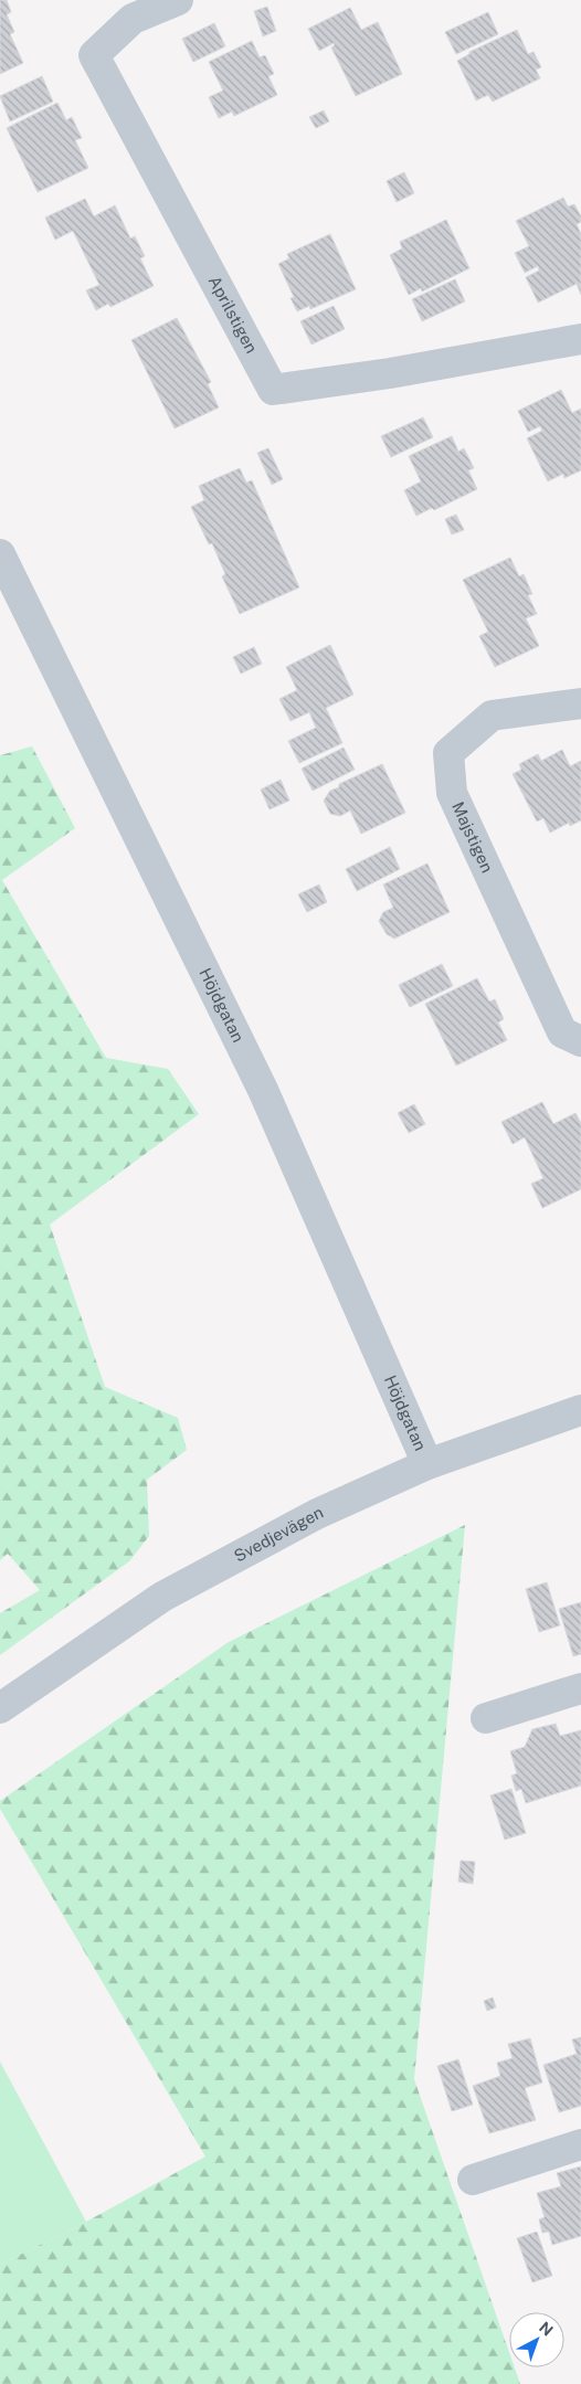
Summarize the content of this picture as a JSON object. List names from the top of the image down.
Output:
{
  "streets": {
    "street": [
      "Aprilstigen",
      "Majstigen",
      "Höjdgatan",
      "Svedjevägen"
    ]
  },
  "crossings": [
    ["Höjdgatan", "Svedjevägen"]
  ],
  "north": "top right"
}
